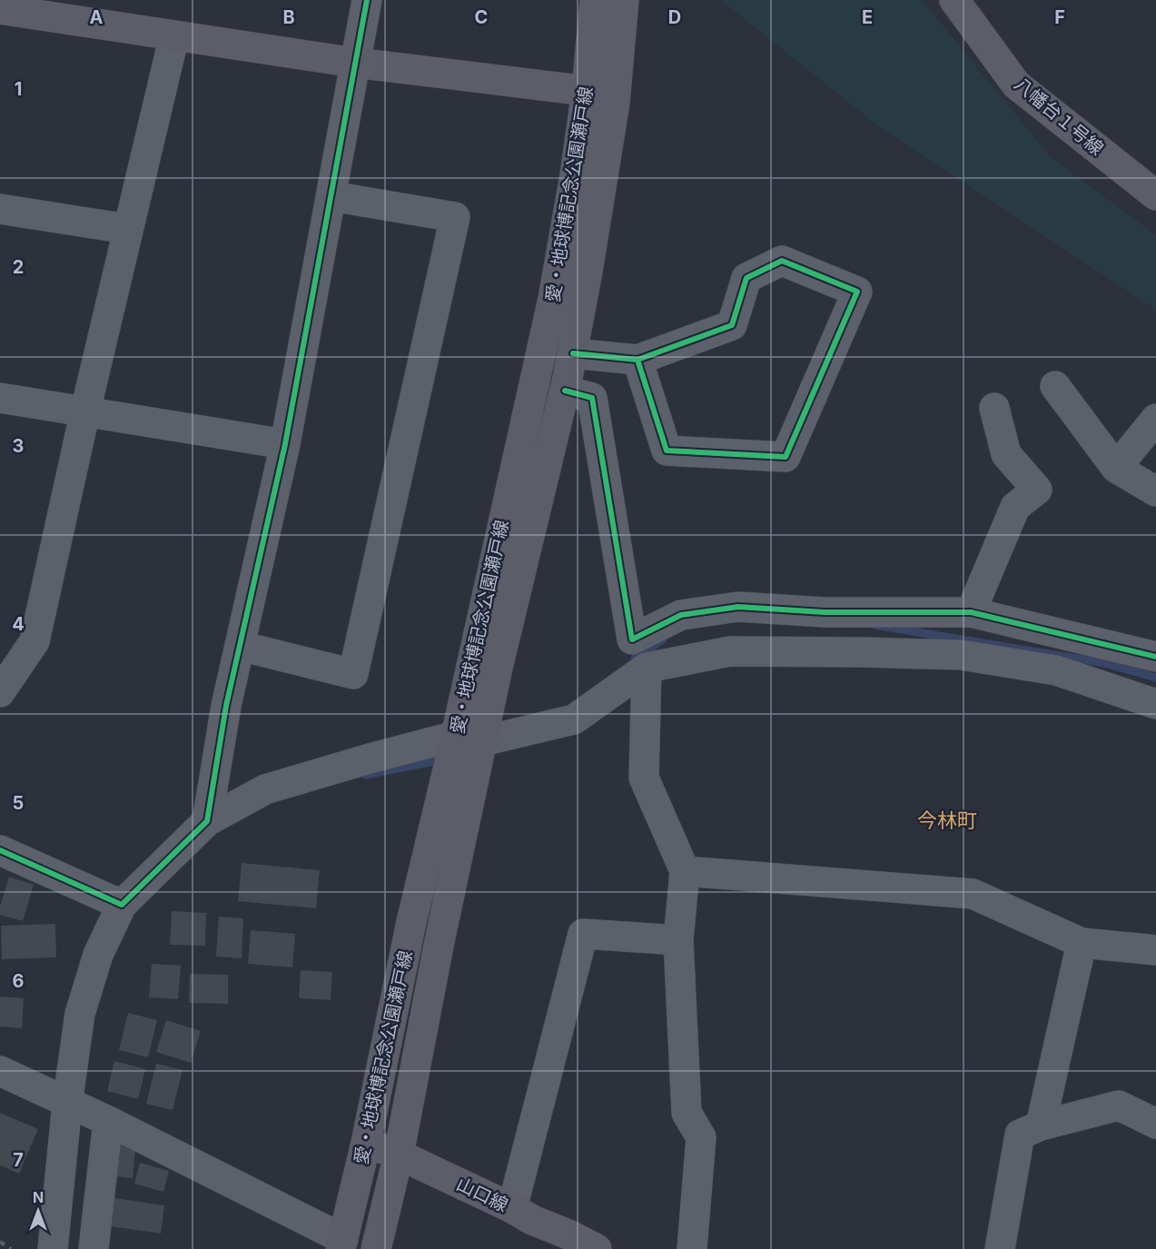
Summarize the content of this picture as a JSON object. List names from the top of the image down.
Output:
{
  "streets": {
    "main road": ["八幡台１号線", "愛・地球博記念公園瀬戸線", "山口線"]
  },
  "crossings": [
    ["愛・地球博記念公園瀬戸線", "山口線"]
  ],
  "districts": ["今林町"],
  "north": "top",
  "grid": {
    "columns": [
      "A",
      "B",
      "C",
      "D",
      "E",
      "F"
    ],
    "rows": [
      "1",
      "2",
      "3",
      "4",
      "5",
      "6",
      "7"
    ]
  }
}
